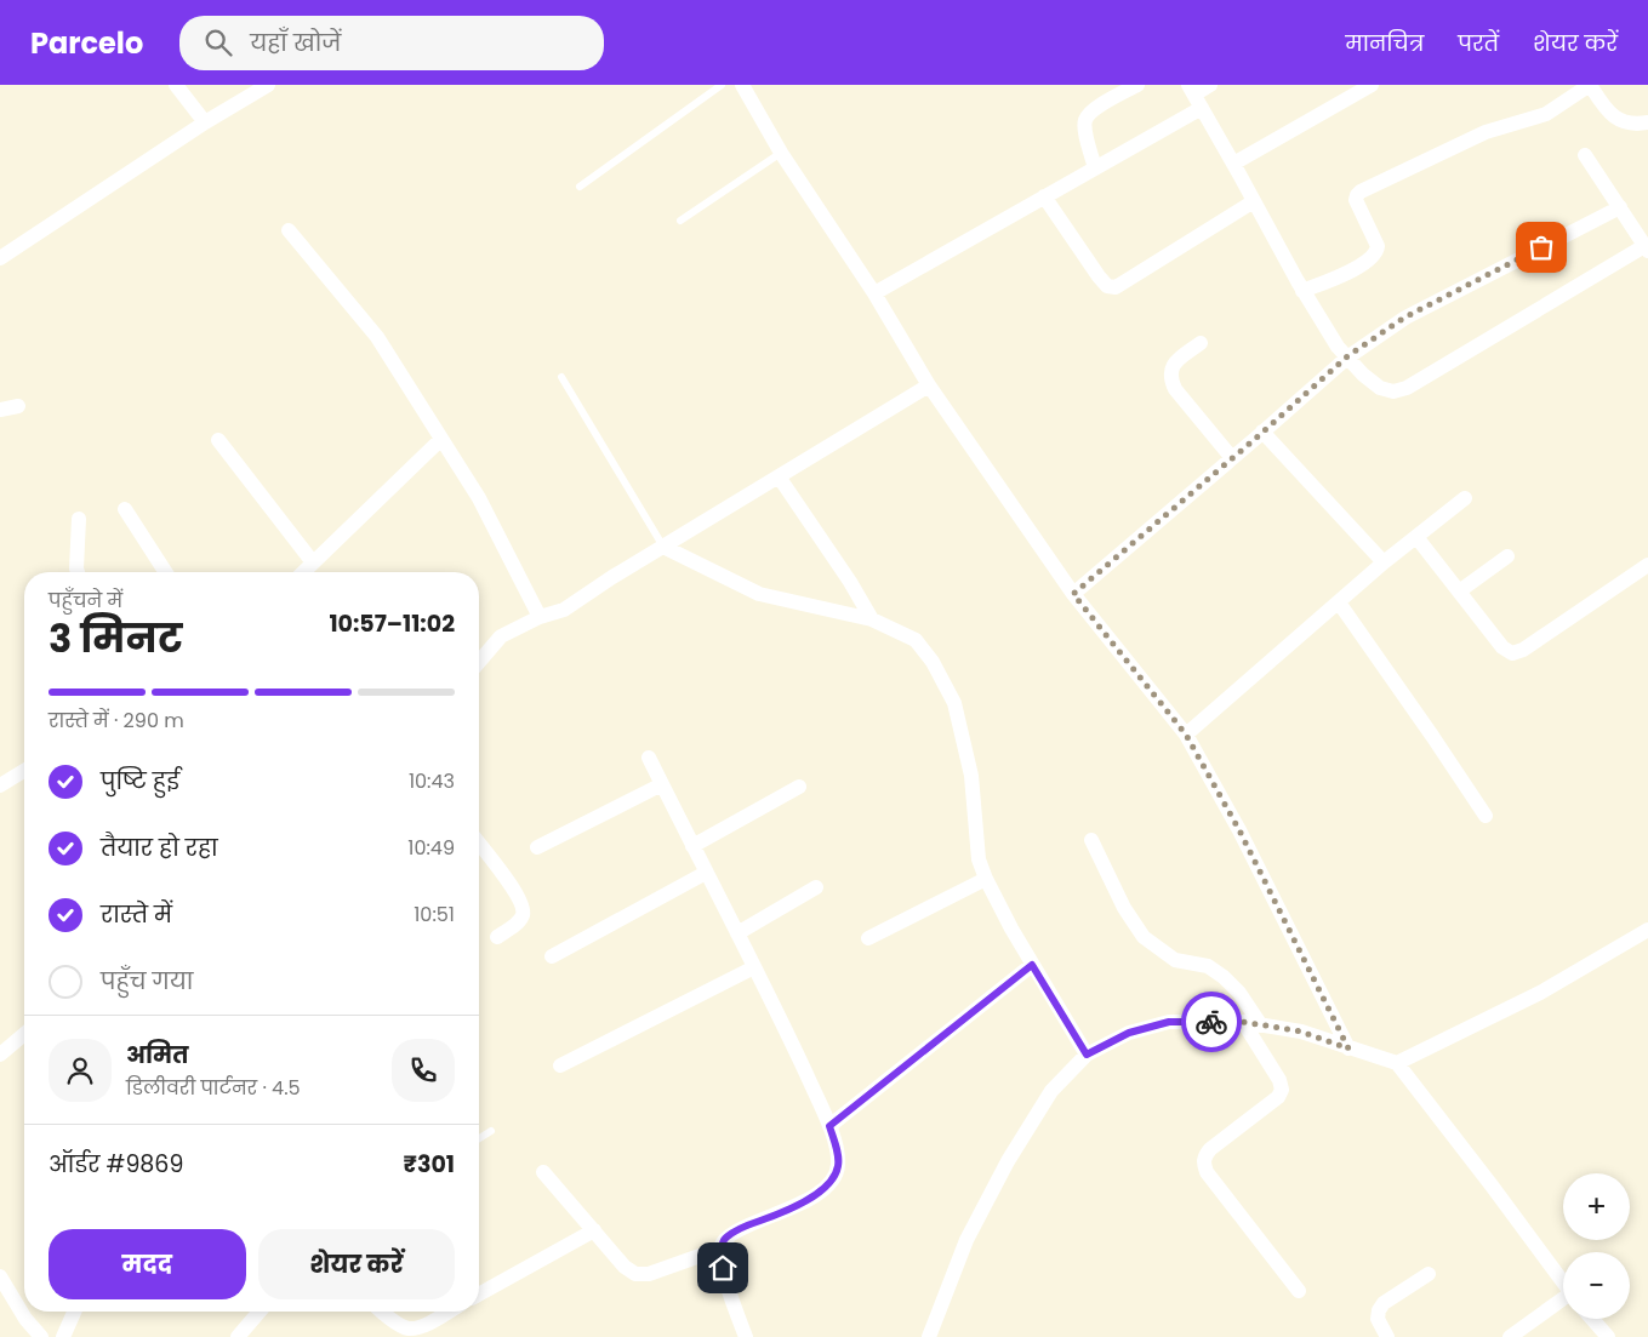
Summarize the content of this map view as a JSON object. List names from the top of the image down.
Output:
{
  "page": {
    "header": "Parcelo",
    "search": "यहाँ खोजें",
    "nav": ["मानचित्र", "परतें", "शेयर करें"],
    "heading": ["3 मिनट", "पहुँचने में", "10:57–11:02"],
    "panel": [
      "अमित",
      "डिलीवरी पार्टनर · 4.5",
      "ऑर्डर #9869",
      "₹301"
    ],
    "bar": "रास्ते में · 290 m",
    "list": [
      ["पुष्टि हुई", "10:43"],
      ["तैयार हो रहा", "10:49"],
      ["रास्ते में", "10:51"],
      "पहुँच गया"
    ],
    "map_buttons": ["+", "−"],
    "buttons": ["मदद", "शेयर करें"]
  }
}
